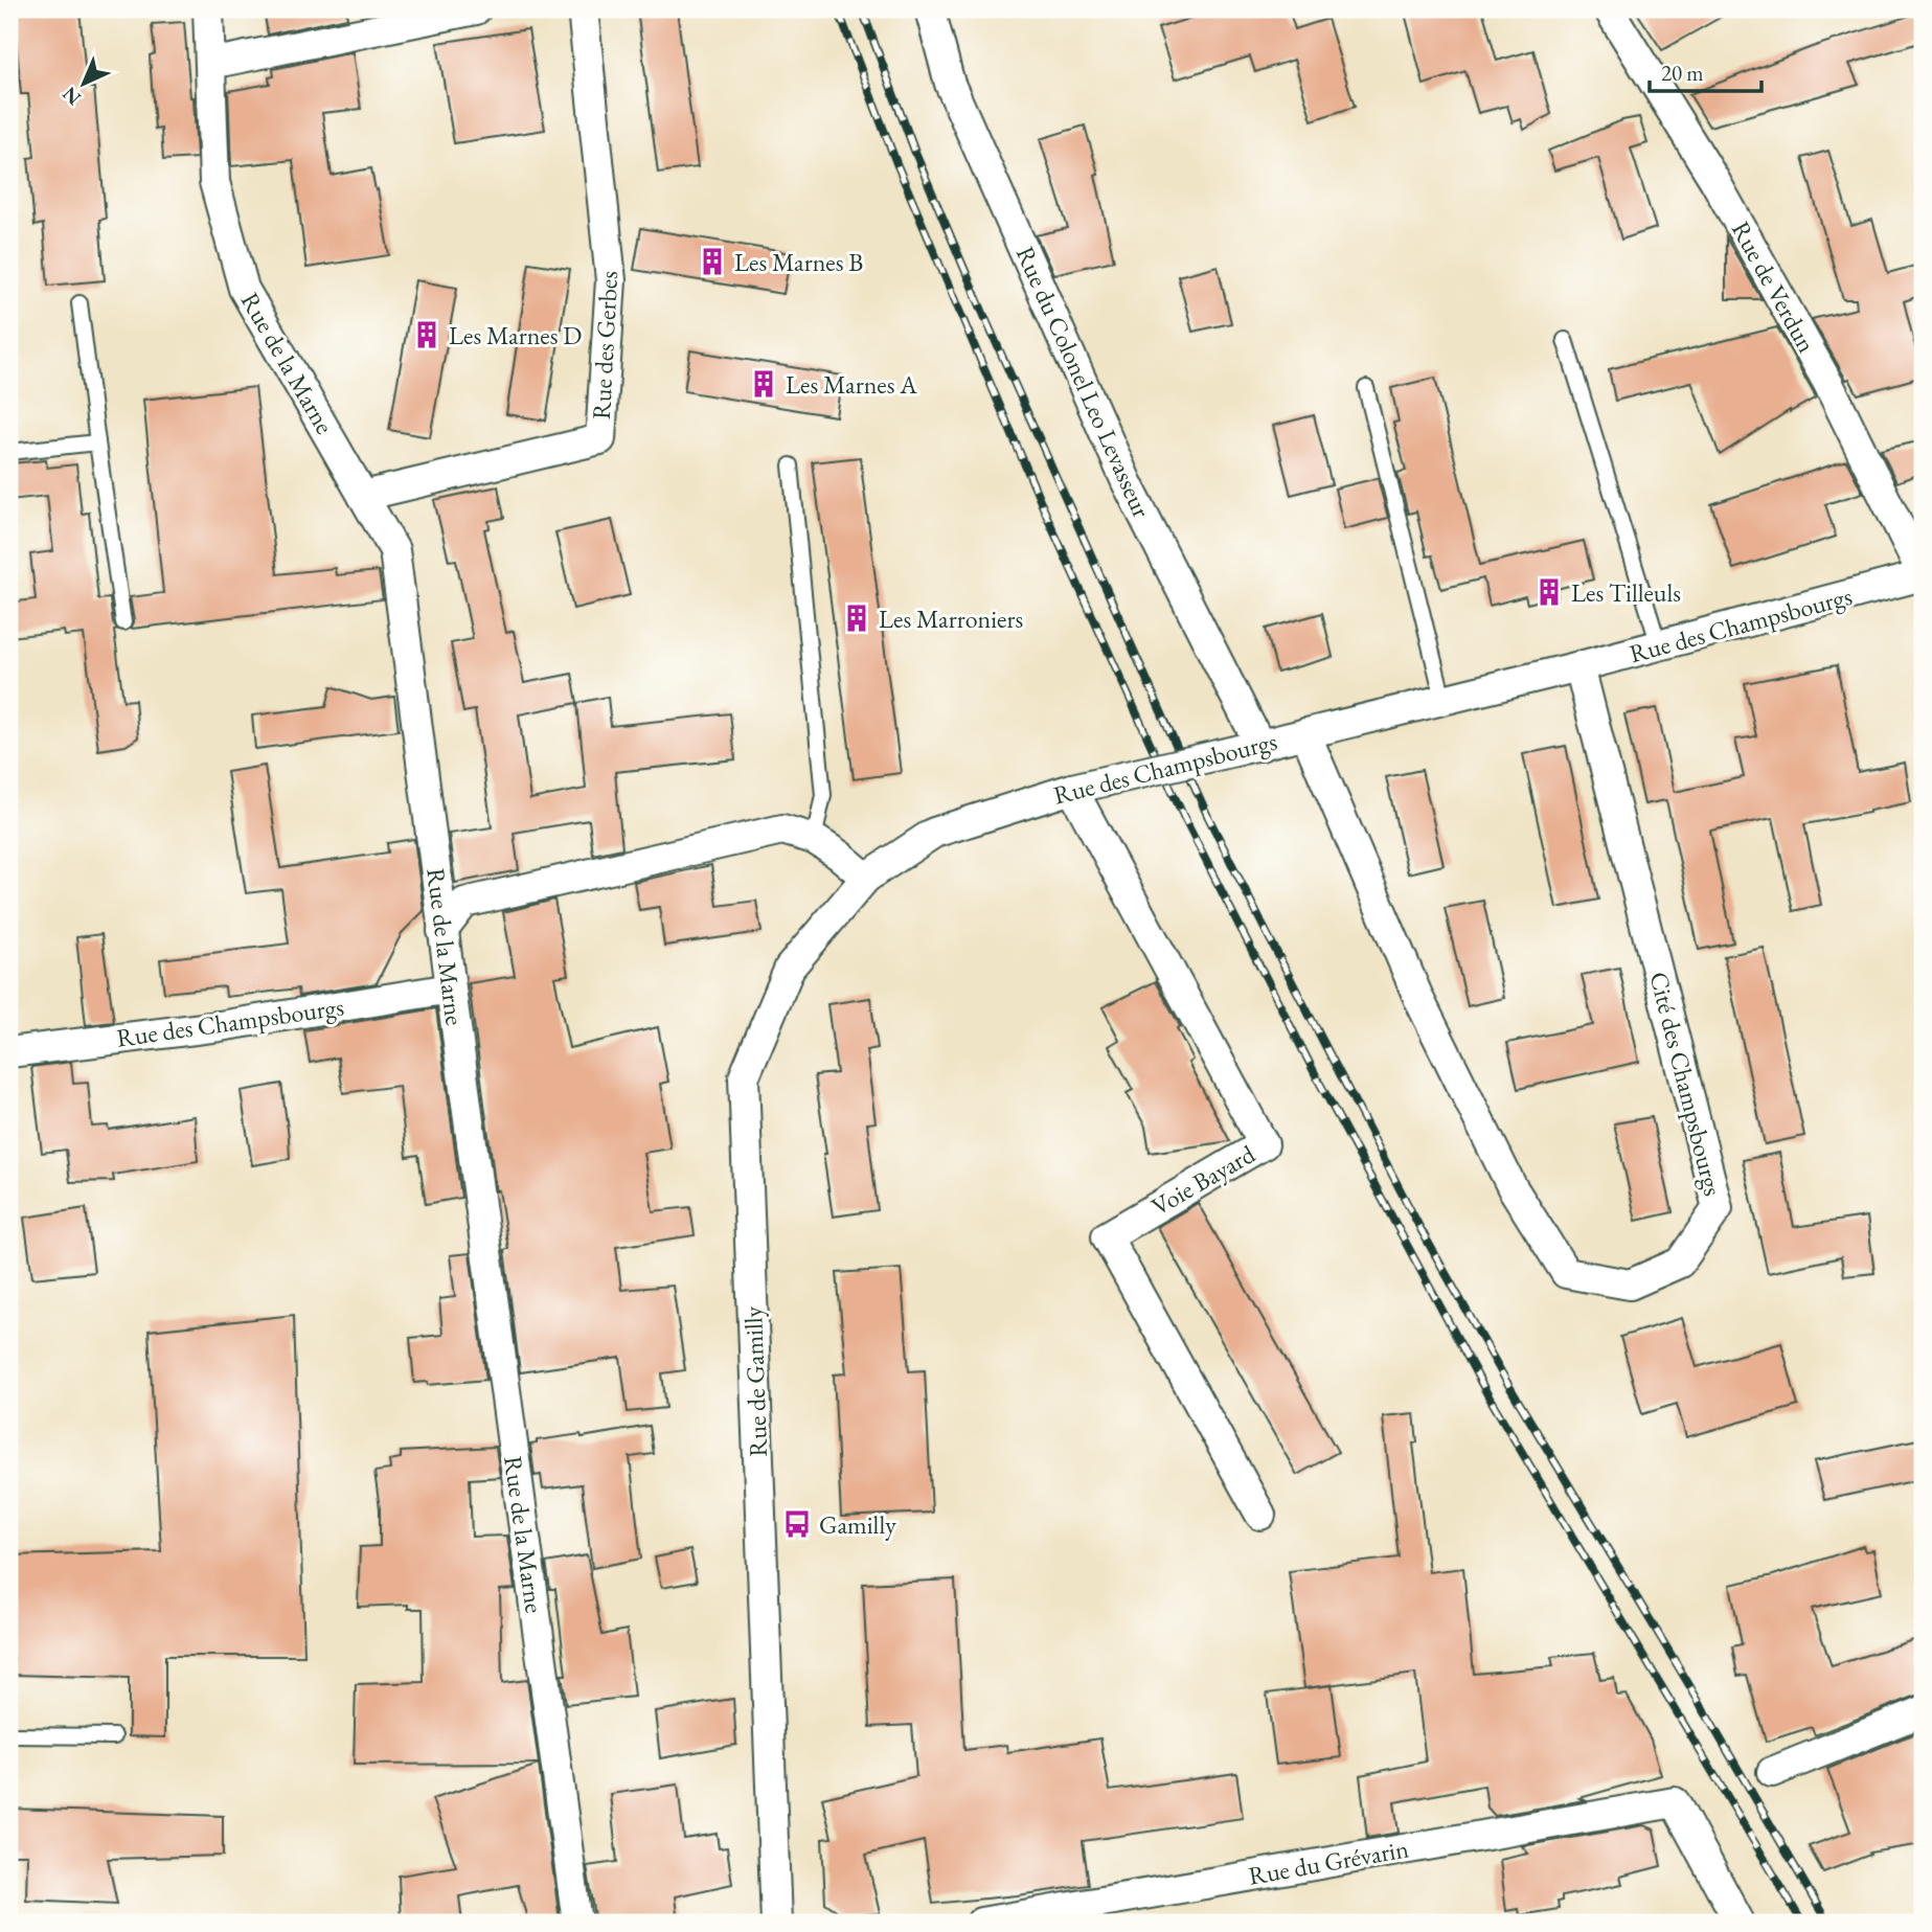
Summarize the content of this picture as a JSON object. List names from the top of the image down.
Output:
{
  "streets": {
    "street": [
      "Rue de Verdun",
      "Rue des Gerbes",
      "Rue de la Marne",
      "Rue du Colonel Leo Levasseur",
      "Rue des Champsbourgs",
      "Cité des Champsbourgs",
      "Voie Bayard",
      "Rue de Gamilly",
      "Rue du Grévarin"
    ]
  },
  "crossings": [
    ["Rue de Verdun", "Rue des Champsbourgs"],
    ["Rue des Gerbes", "Rue de la Marne"],
    ["Rue de la Marne", "Rue des Champsbourgs"],
    ["Rue du Colonel Leo Levasseur", "Rue des Champsbourgs"],
    ["Rue des Champsbourgs", "Cité des Champsbourgs"],
    ["Rue des Champsbourgs", "Voie Bayard"],
    ["Rue des Champsbourgs", "Rue de Gamilly"]
  ],
  "places": {
    "building": [
      "Les Marnes B",
      "Les Marnes D",
      "Les Marnes A",
      "Les Tilleuls",
      "Les Marroniers"
    ],
    "bus stop": ["Gamilly"]
  },
  "scale_bar": "20 m",
  "north": "bottom left"
}
